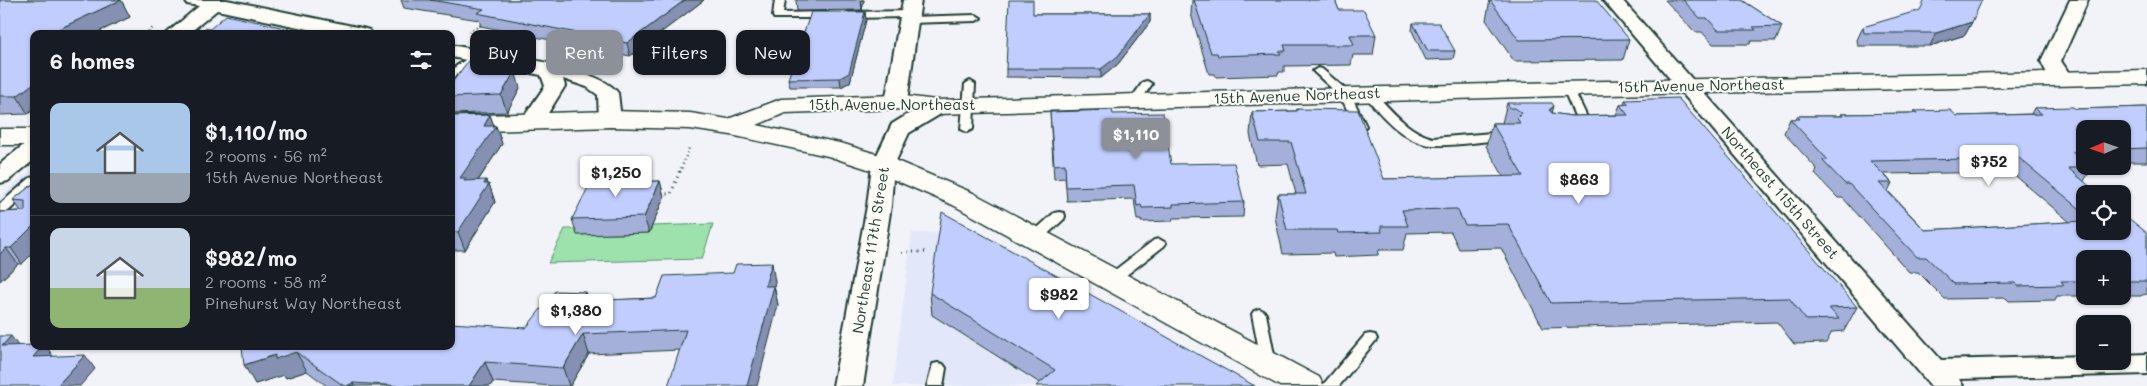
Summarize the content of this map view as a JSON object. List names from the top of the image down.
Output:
{
  "streets": {
    "street": ["15th Avenue Northeast", "Northeast 115th Street", "Northeast 117th Street"]
  },
  "crossings": [
    ["15th Avenue Northeast", "Northeast 115th Street"],
    ["15th Avenue Northeast", "Northeast 117th Street"]
  ],
  "north": "left",
  "page": {
    "chip": [
      "Buy",
      "Rent",
      "Filters",
      "New"
    ],
    "heading": "6 homes",
    "list": [
      {
        "name": "$1,110/mo",
        "note": "2 rooms · 56 m² · 15th Avenue Northeast"
      },
      {
        "name": "$982/mo",
        "note": "2 rooms · 58 m² · Pinehurst Way Northeast"
      }
    ],
    "price": [
      "$1,110",
      "$752",
      "$1,250",
      "$863",
      "$982",
      "$1,380"
    ],
    "map_buttons": ["+", "−"]
  }
}
